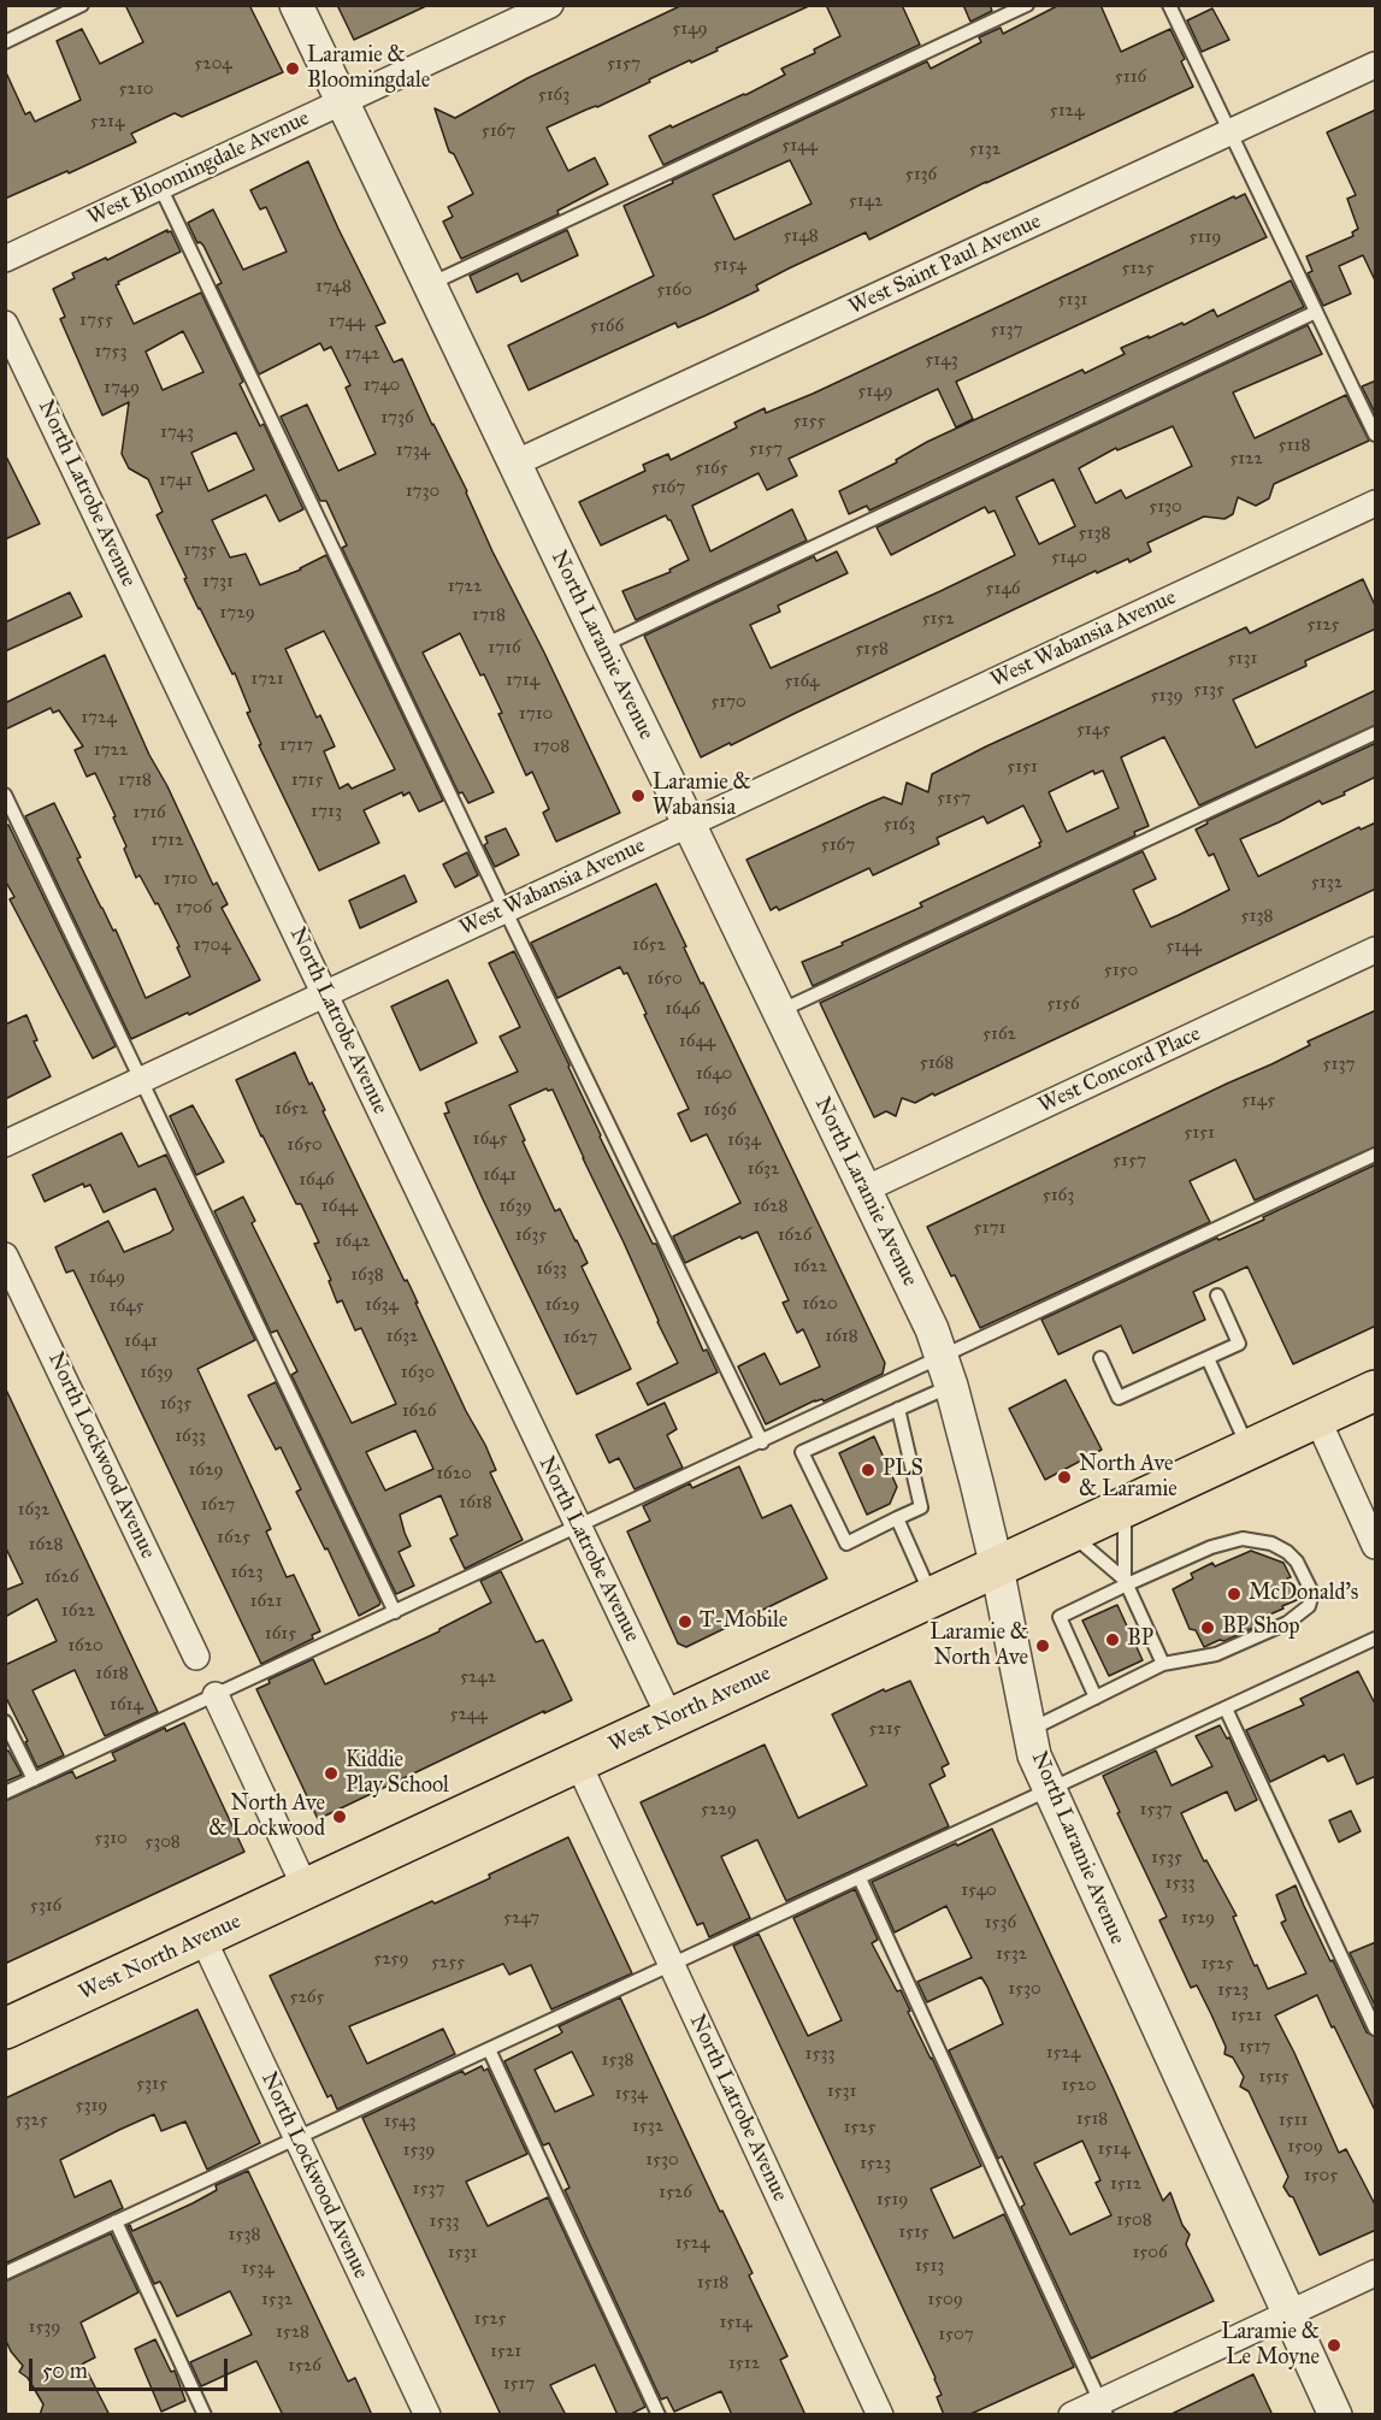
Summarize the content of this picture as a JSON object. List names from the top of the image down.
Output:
{
  "streets": {
    "main road": ["West North Avenue"],
    "street": [
      "West Bloomingdale Avenue",
      "West Saint Paul Avenue",
      "North Latrobe Avenue",
      "West Wabansia Avenue",
      "North Laramie Avenue",
      "West Concord Place",
      "North Lockwood Avenue"
    ]
  },
  "crossings": [
    ["West Bloomingdale Avenue", "North Laramie Avenue"],
    ["West Saint Paul Avenue", "North Laramie Avenue"],
    ["North Latrobe Avenue", "West Wabansia Avenue"],
    ["North Latrobe Avenue", "West North Avenue"],
    ["West Wabansia Avenue", "North Laramie Avenue"],
    ["North Laramie Avenue", "West Concord Place"],
    ["North Laramie Avenue", "West North Avenue"],
    ["North Lockwood Avenue", "West North Avenue"]
  ],
  "places": [
    "Laramie & Bloomingdale",
    "Laramie & Wabansia",
    "PLS",
    "North Ave & Laramie",
    "McDonald's",
    "T-Mobile",
    "BP Shop",
    "BP",
    "Laramie & North Ave",
    "Kiddie Play School",
    "North Ave & Lockwood",
    "Laramie & Le Moyne"
  ],
  "house_numbers": [
    "5149",
    "5204",
    "5157",
    "5116",
    "5210",
    "5163",
    "5124",
    "5214",
    "5167",
    "5144",
    "5132",
    "5136",
    "5142",
    "5148",
    "5119",
    "5154",
    "5125",
    "1748",
    "5160",
    "5131",
    "1755",
    "1744",
    "5166",
    "5137",
    "1753",
    "1742",
    "5143",
    "1740",
    "1749",
    "5149",
    "1736",
    "5155",
    "1743",
    "5118",
    "5157",
    "1734",
    "5122",
    "5165",
    "1741",
    "5167",
    "1730",
    "5130",
    "5138",
    "1735",
    "5140",
    "1731",
    "1722",
    "5146",
    "1729",
    "1718",
    "5152",
    "5125",
    "1716",
    "5158",
    "5131",
    "1721",
    "1714",
    "5164",
    "5135",
    "5139",
    "5170",
    "1710",
    "1724",
    "5145",
    "1717",
    "1708",
    "1722",
    "5151",
    "1718",
    "1715",
    "5157",
    "1713",
    "1716",
    "5163",
    "1712",
    "5167",
    "1710",
    "5132",
    "1706",
    "5138",
    "1704",
    "1652",
    "5144",
    "5150",
    "1650",
    "5156",
    "1646",
    "5162",
    "1644",
    "5168",
    "5137",
    "1640",
    "5145",
    "1652",
    "1636",
    "5151",
    "1645",
    "1634",
    "1650",
    "5157",
    "1632",
    "1641",
    "1646",
    "5163",
    "1644",
    "1639",
    "1628",
    "5171",
    "1635",
    "1626",
    "1642",
    "1622",
    "1633",
    "1638",
    "1649",
    "1620",
    "1634",
    "1629",
    "1645",
    "1632",
    "1618",
    "1627",
    "1641",
    "1639",
    "1630",
    "1635",
    "1626",
    "1633",
    "1629",
    "1620",
    "1618",
    "1627",
    "1632",
    "1625",
    "1628",
    "1623",
    "1626",
    "1621",
    "1622",
    "1615",
    "1620",
    "1618",
    "5242",
    "1614",
    "5244",
    "5215",
    "5229",
    "1537",
    "5310",
    "5308",
    "1535",
    "1533",
    "1540",
    "5316",
    "5247",
    "1529",
    "1536",
    "1532",
    "5259",
    "5255",
    "1525",
    "1530",
    "1523",
    "5265",
    "1521",
    "1517",
    "1524",
    "1533",
    "1538",
    "1515",
    "5315",
    "1520",
    "1531",
    "1534",
    "5319",
    "1518",
    "5325",
    "1511",
    "1543",
    "1532",
    "1525",
    "1509",
    "1514",
    "1539",
    "1530",
    "1523",
    "1505",
    "1512",
    "1537",
    "1526",
    "1519",
    "1508",
    "1533",
    "1515",
    "1538",
    "1524",
    "1531",
    "1506",
    "1513",
    "1534",
    "1518",
    "1532",
    "1509",
    "1525",
    "1514",
    "1539",
    "1528",
    "1507",
    "1521",
    "1512",
    "1526",
    "1517"
  ],
  "scale_bar": "50 m"
}
